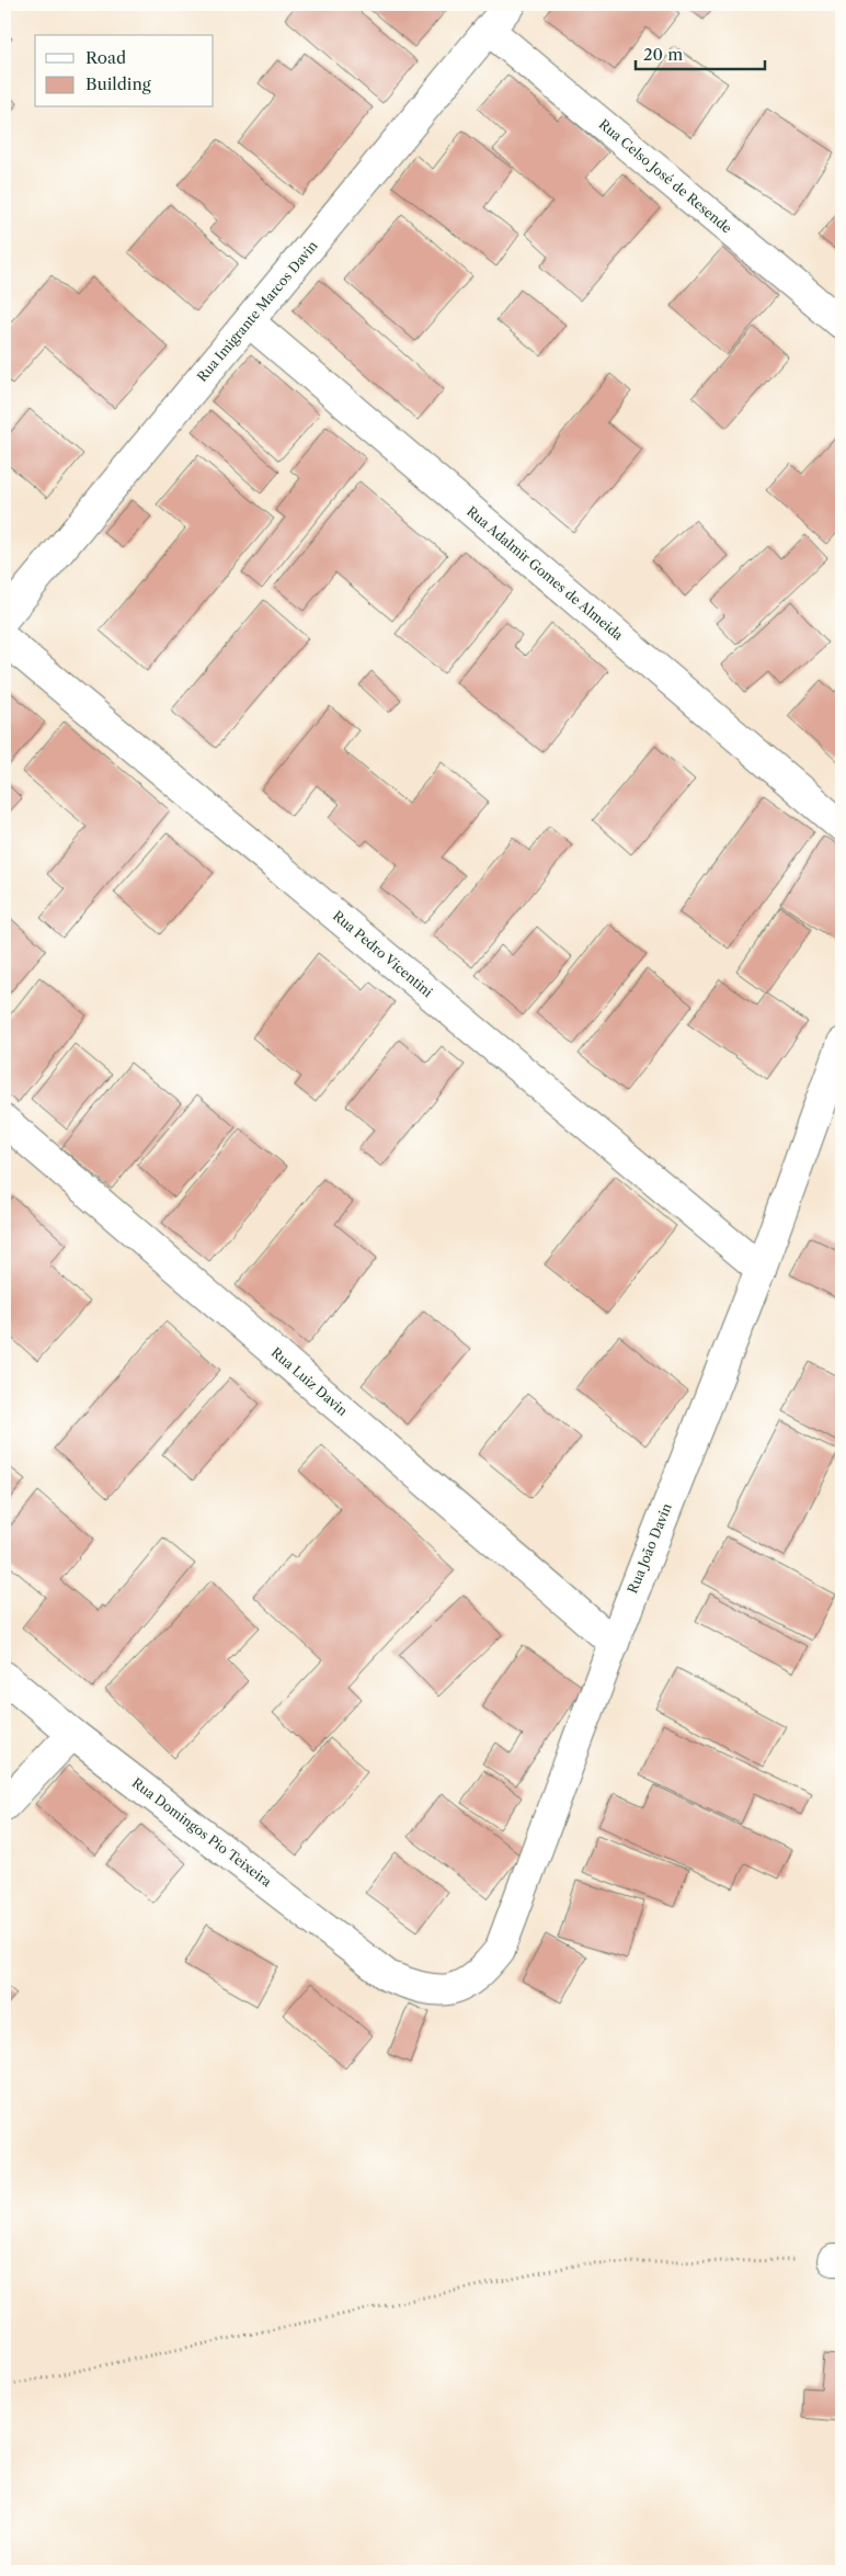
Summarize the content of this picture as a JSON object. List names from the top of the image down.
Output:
{
  "streets": {
    "street": [
      "Rua Celso José de Resende",
      "Rua Imigrante Marcos Davin",
      "Rua Adalmir Gomes de Almeida",
      "Rua Pedro Vicentini",
      "Rua Luiz Davin",
      "Rua João Davin",
      "Rua Domingos Pio Teixeira"
    ]
  },
  "crossings": [
    ["Rua Celso José de Resende", "Rua Imigrante Marcos Davin"],
    ["Rua Imigrante Marcos Davin", "Rua Adalmir Gomes de Almeida"],
    ["Rua Pedro Vicentini", "Rua João Davin"],
    ["Rua Luiz Davin", "Rua João Davin"],
    ["Rua João Davin", "Rua Domingos Pio Teixeira"]
  ],
  "legend": ["Road", "Building"],
  "scale_bar": "20 m"
}
